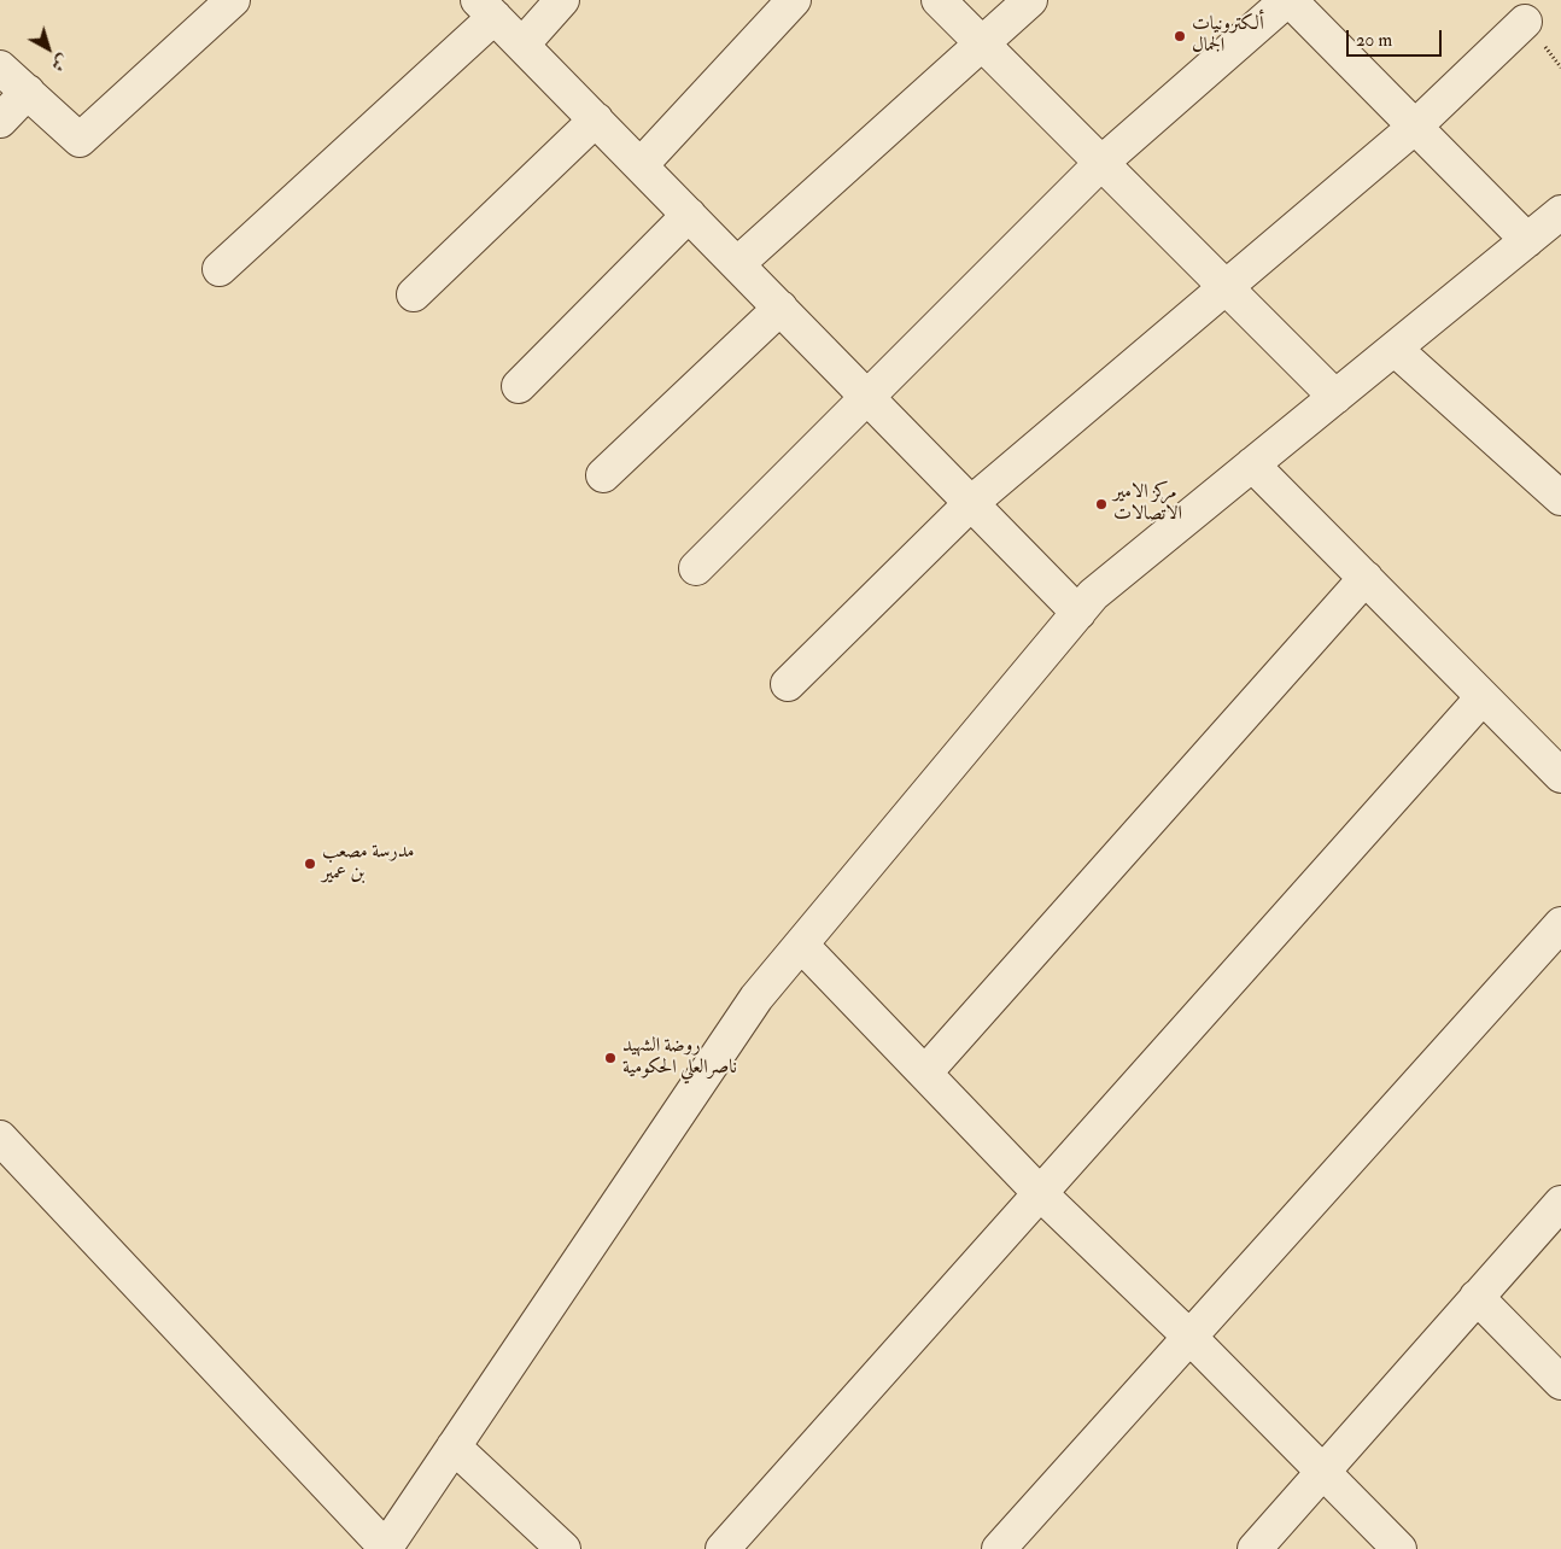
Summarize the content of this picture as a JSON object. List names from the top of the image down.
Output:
{
  "places": [
    "ألكترونيات الجمال",
    "مركز الامير الاتصالات",
    "مدرسة مصعب بن عمير",
    "روضة الشهيد ناصرالعلي الحكومية"
  ],
  "scale_bar": "20 m",
  "north": "bottom right"
}
